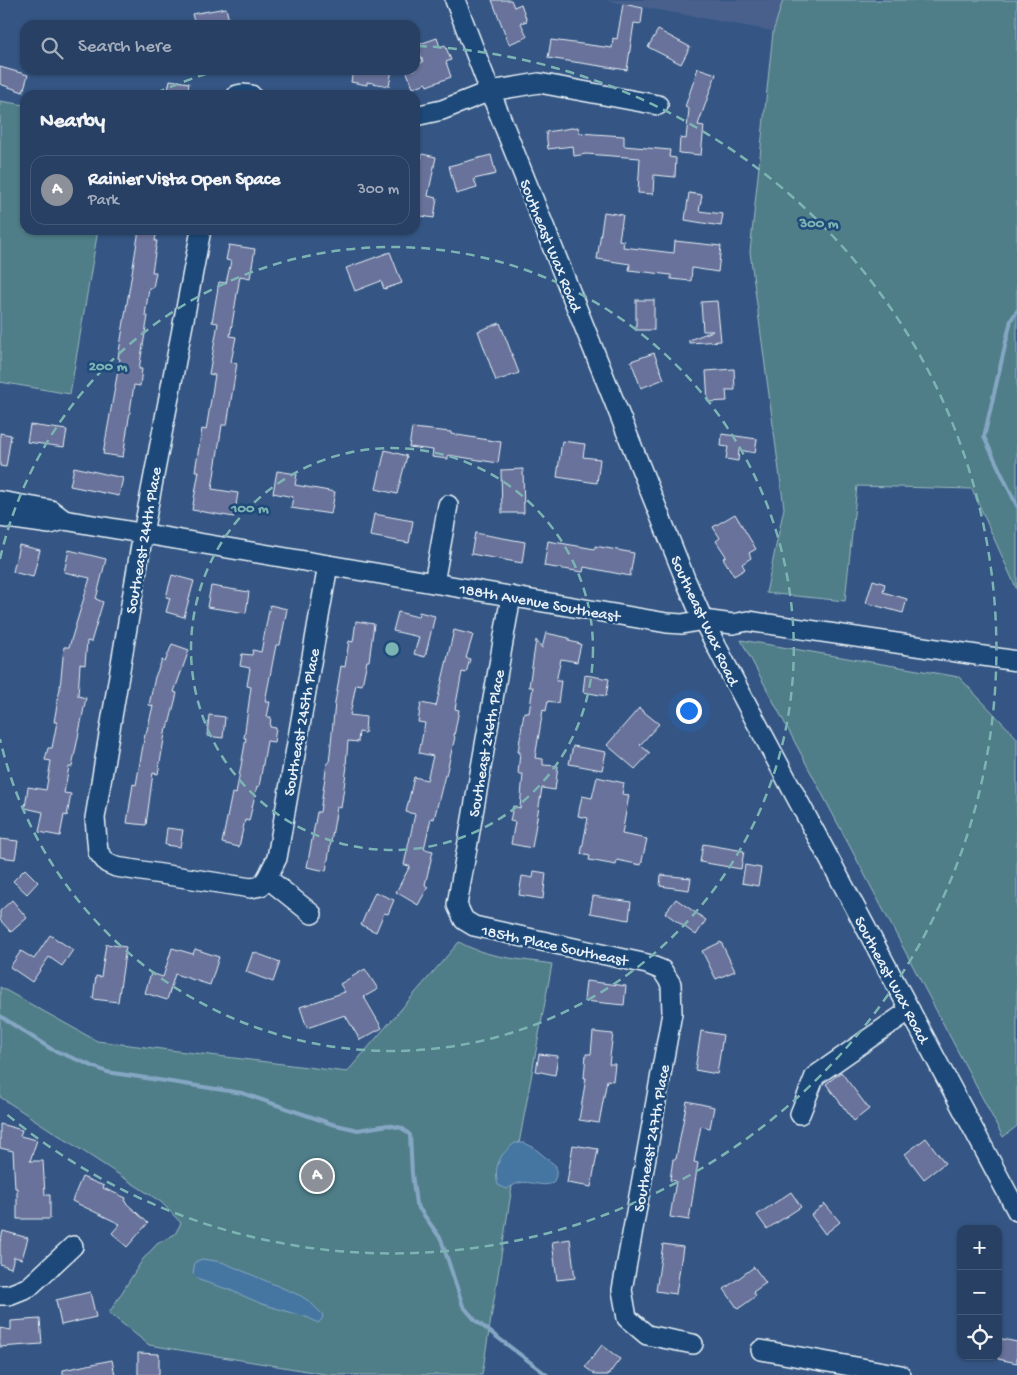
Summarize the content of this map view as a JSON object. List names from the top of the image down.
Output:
{
  "streets": {
    "street": [
      "Southeast Wax Road",
      "Southeast 244th Place",
      "188th Avenue Southeast",
      "Southeast 245th Place",
      "Southeast 246th Place",
      "185th Place Southeast",
      "Southeast 247th Place"
    ]
  },
  "crossings": [
    ["Southeast Wax Road", "188th Avenue Southeast"],
    ["Southeast 244th Place", "188th Avenue Southeast"],
    ["Southeast 244th Place", "Southeast 245th Place"],
    ["188th Avenue Southeast", "Southeast 245th Place"],
    ["188th Avenue Southeast", "Southeast 246th Place"],
    ["Southeast 246th Place", "185th Place Southeast"],
    ["185th Place Southeast", "Southeast 247th Place"]
  ],
  "page": {
    "search": "Search here",
    "heading": "Nearby",
    "list": [
      {
        "mark": "A",
        "name": "Rainier Vista Open Space",
        "note": "Park",
        "value": "300 m"
      }
    ],
    "pins": "A",
    "map_buttons": ["+", "−"]
  },
  "rings": ["300 m", "200 m", "100 m"]
}
